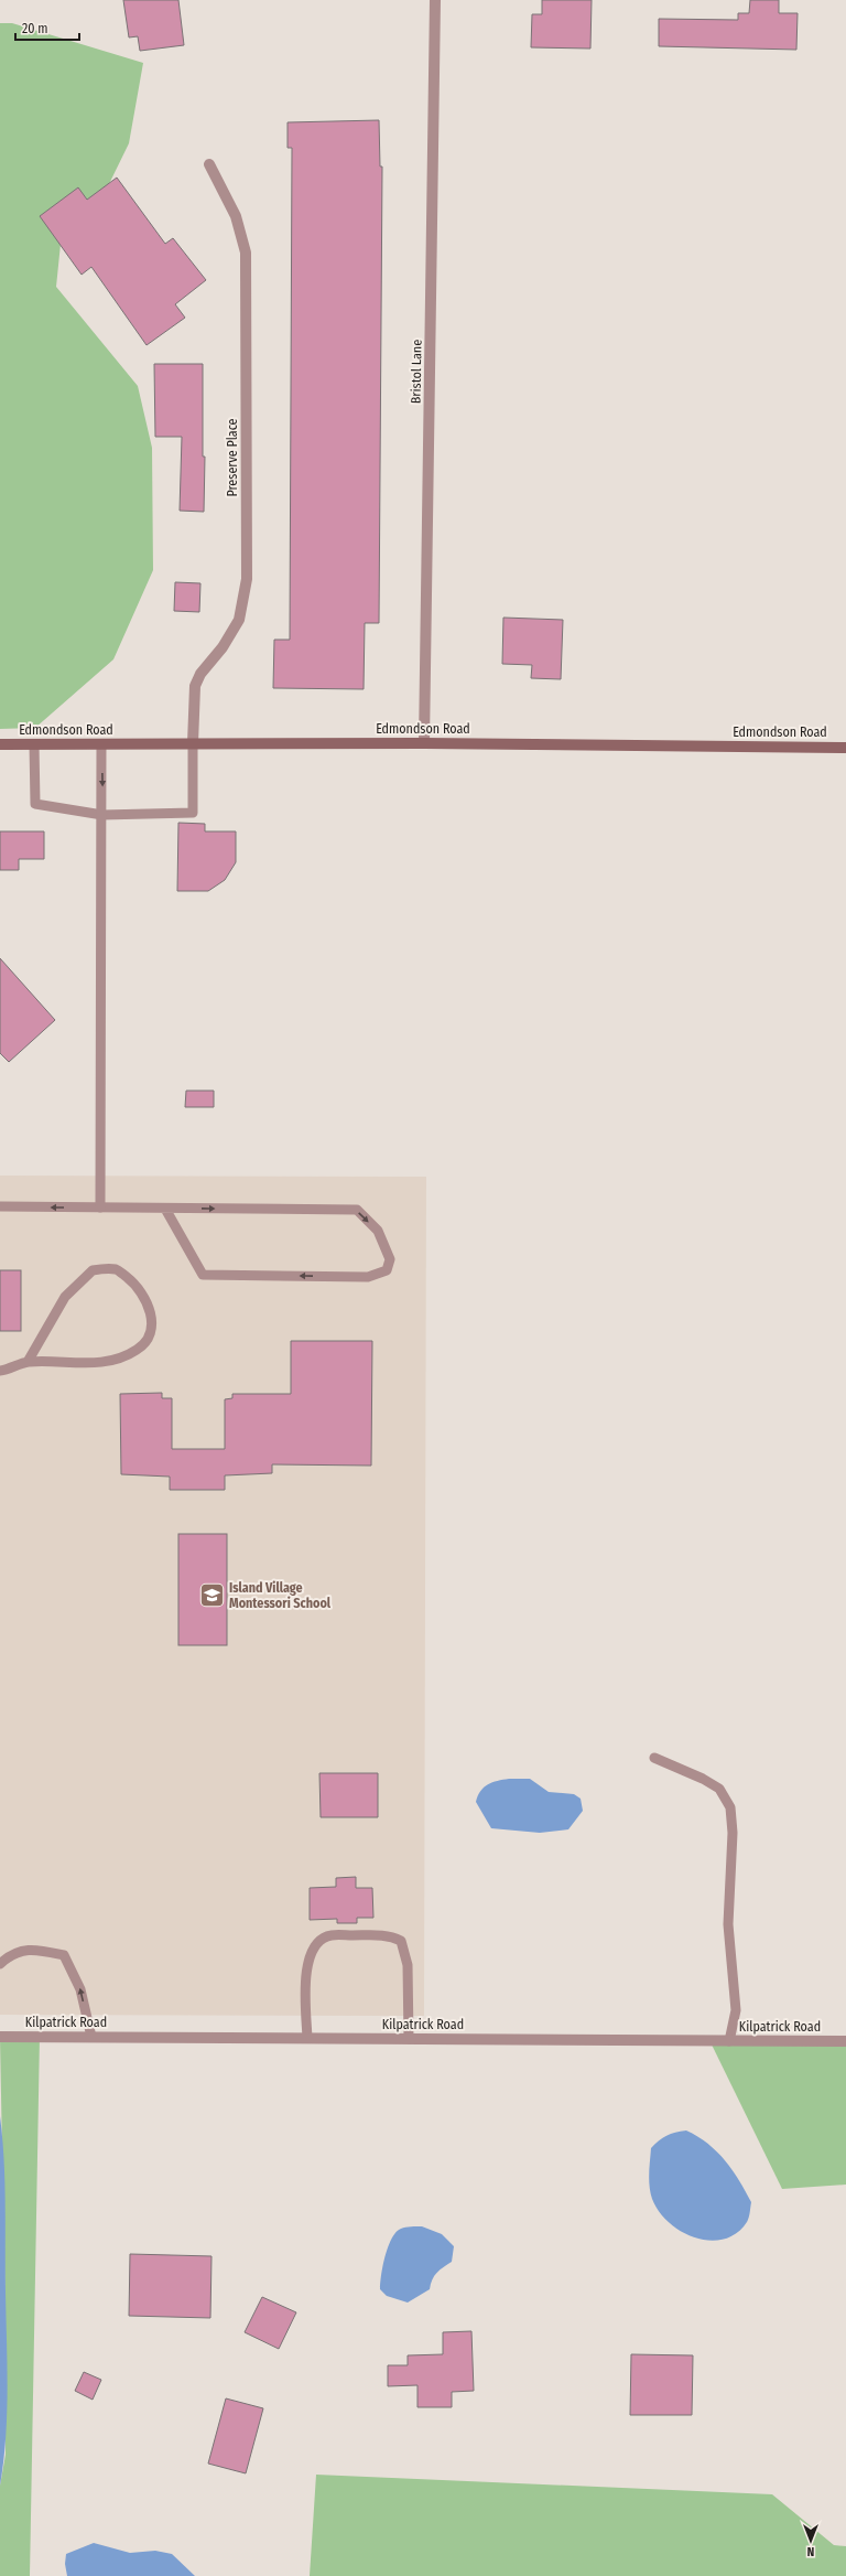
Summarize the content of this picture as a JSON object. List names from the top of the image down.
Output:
{
  "streets": {
    "street": [
      "Bristol Lane",
      "Preserve Place",
      "Edmondson Road",
      "Kilpatrick Road"
    ]
  },
  "crossings": [
    ["Bristol Lane", "Edmondson Road"],
    ["Preserve Place", "Edmondson Road"]
  ],
  "places": {
    "school or university": ["Island Village Montessori School"]
  },
  "scale_bar": "20 m",
  "north": "bottom"
}
